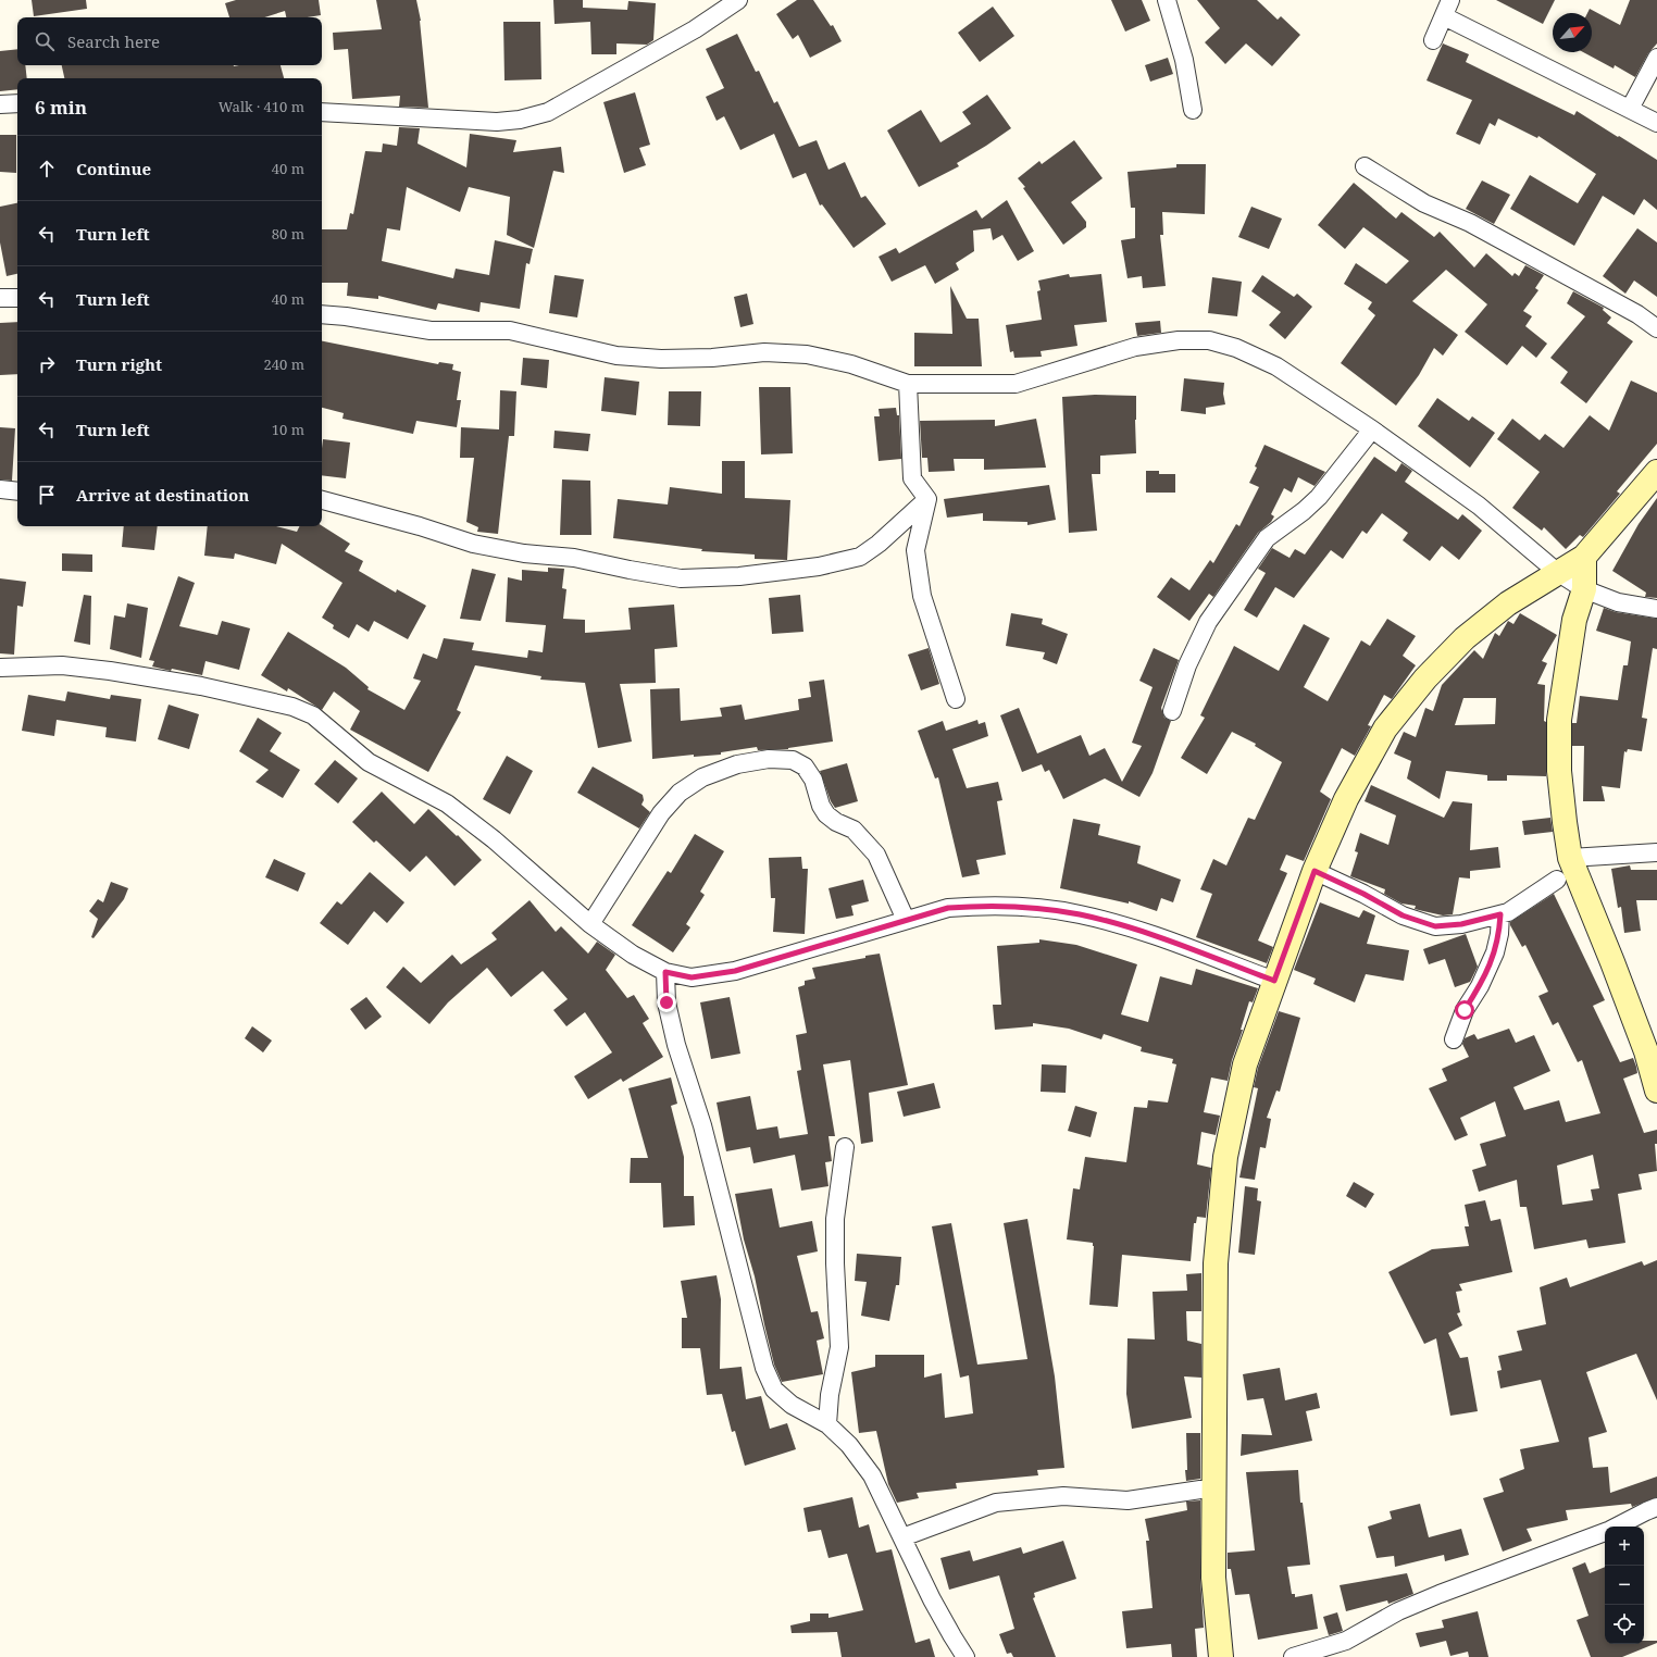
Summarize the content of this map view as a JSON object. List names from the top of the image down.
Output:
{
  "north": "top right",
  "page": {
    "search": "Search here",
    "heading": ["6 min", "Walk · 410 m"],
    "list": [
      ["Continue", "40 m"],
      ["Turn left", "80 m"],
      ["Turn left", "40 m"],
      ["Turn right", "240 m"],
      ["Turn left", "10 m"],
      "Arrive at destination"
    ],
    "map_buttons": ["+", "−"]
  }
}
